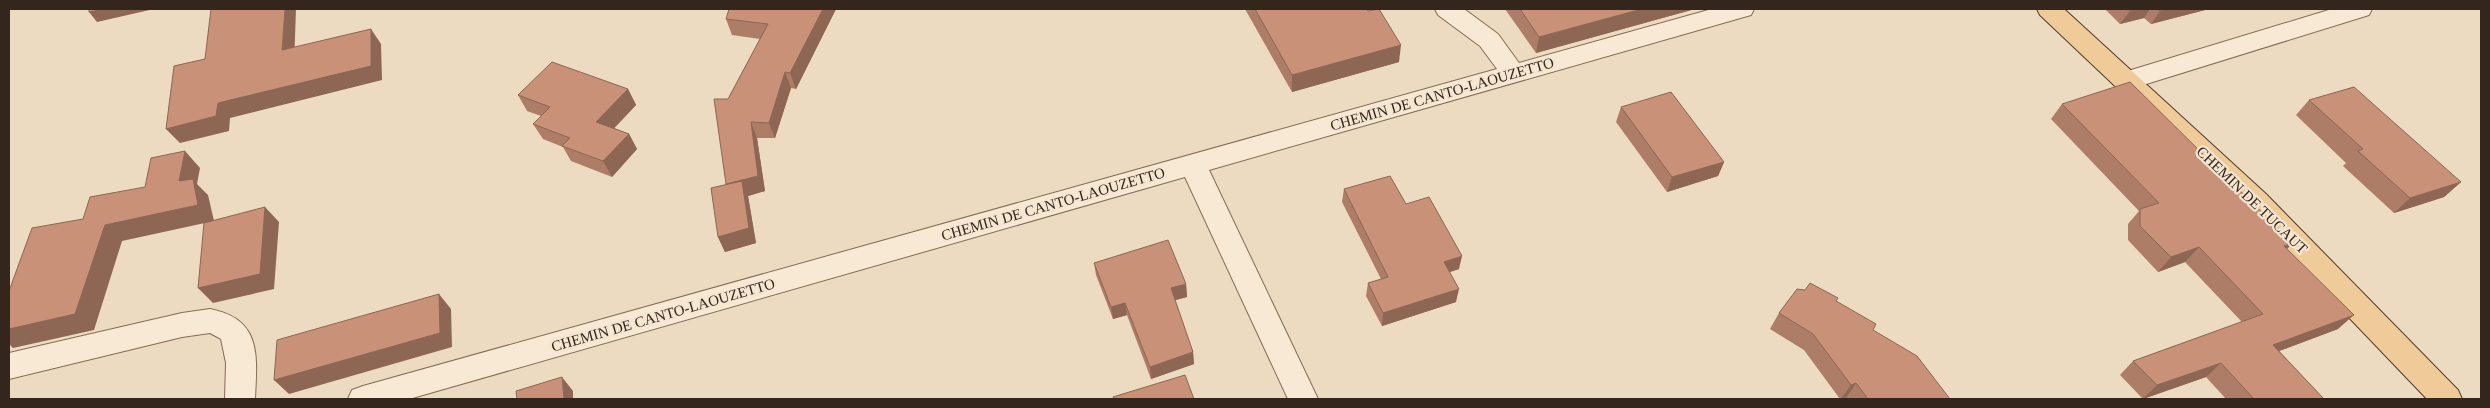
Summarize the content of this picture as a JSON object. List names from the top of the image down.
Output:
{
  "streets": {
    "main road": ["CHEMIN DE TUCAUT"],
    "street": ["CHEMIN DE CANTO-LAOUZETTO"]
  }
}
